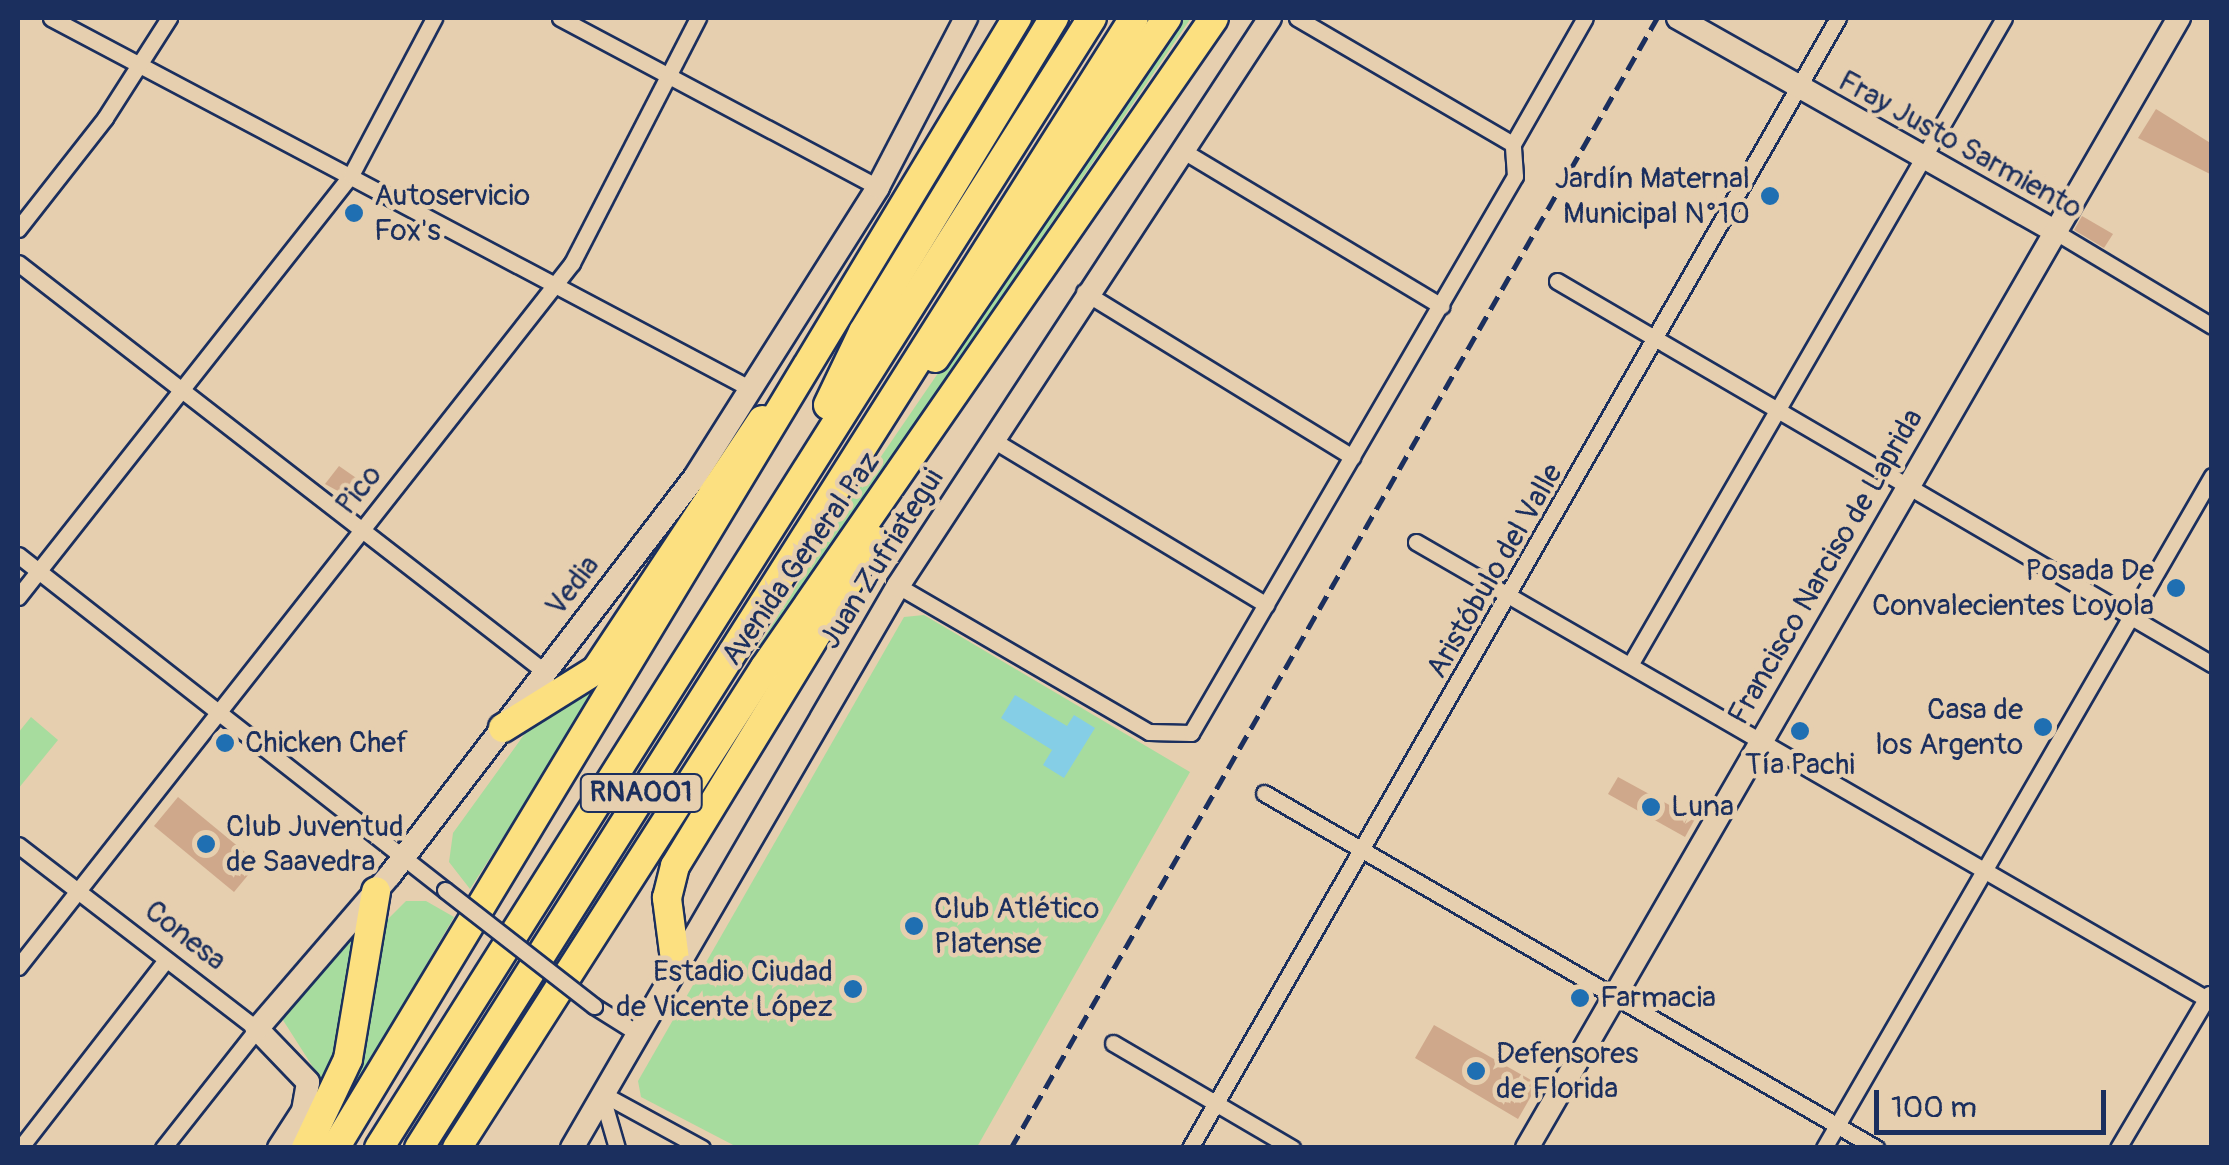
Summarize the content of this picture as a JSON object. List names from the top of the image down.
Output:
{
  "streets": {
    "highway": ["Avenida General Paz", "RNA001"],
    "street": [
      "Fray Justo Sarmiento",
      "Pico",
      "Juan Zufriategui",
      "Francisco Narciso de Laprida",
      "Aristóbulo del Valle",
      "Vedia",
      "Conesa"
    ]
  },
  "crossings": [
    ["Fray Justo Sarmiento", "Francisco Narciso de Laprida"],
    ["Fray Justo Sarmiento", "Aristóbulo del Valle"],
    ["Pico", "Conesa"],
    ["Vedia", "Conesa"]
  ],
  "places": [
    "Jardín Maternal Municipal N°10",
    "Autoservicio Fox's",
    "Posada De Convalecientes Loyola",
    "Casa de los Argento",
    "Tía Pachi",
    "Chicken Chef",
    "Luna",
    "Club Juventud de Saavedra",
    "Club Atlético Platense",
    "Estadio Ciudad de Vicente López",
    "Farmacia",
    "Defensores de Florida"
  ],
  "scale_bar": "100 m"
}
